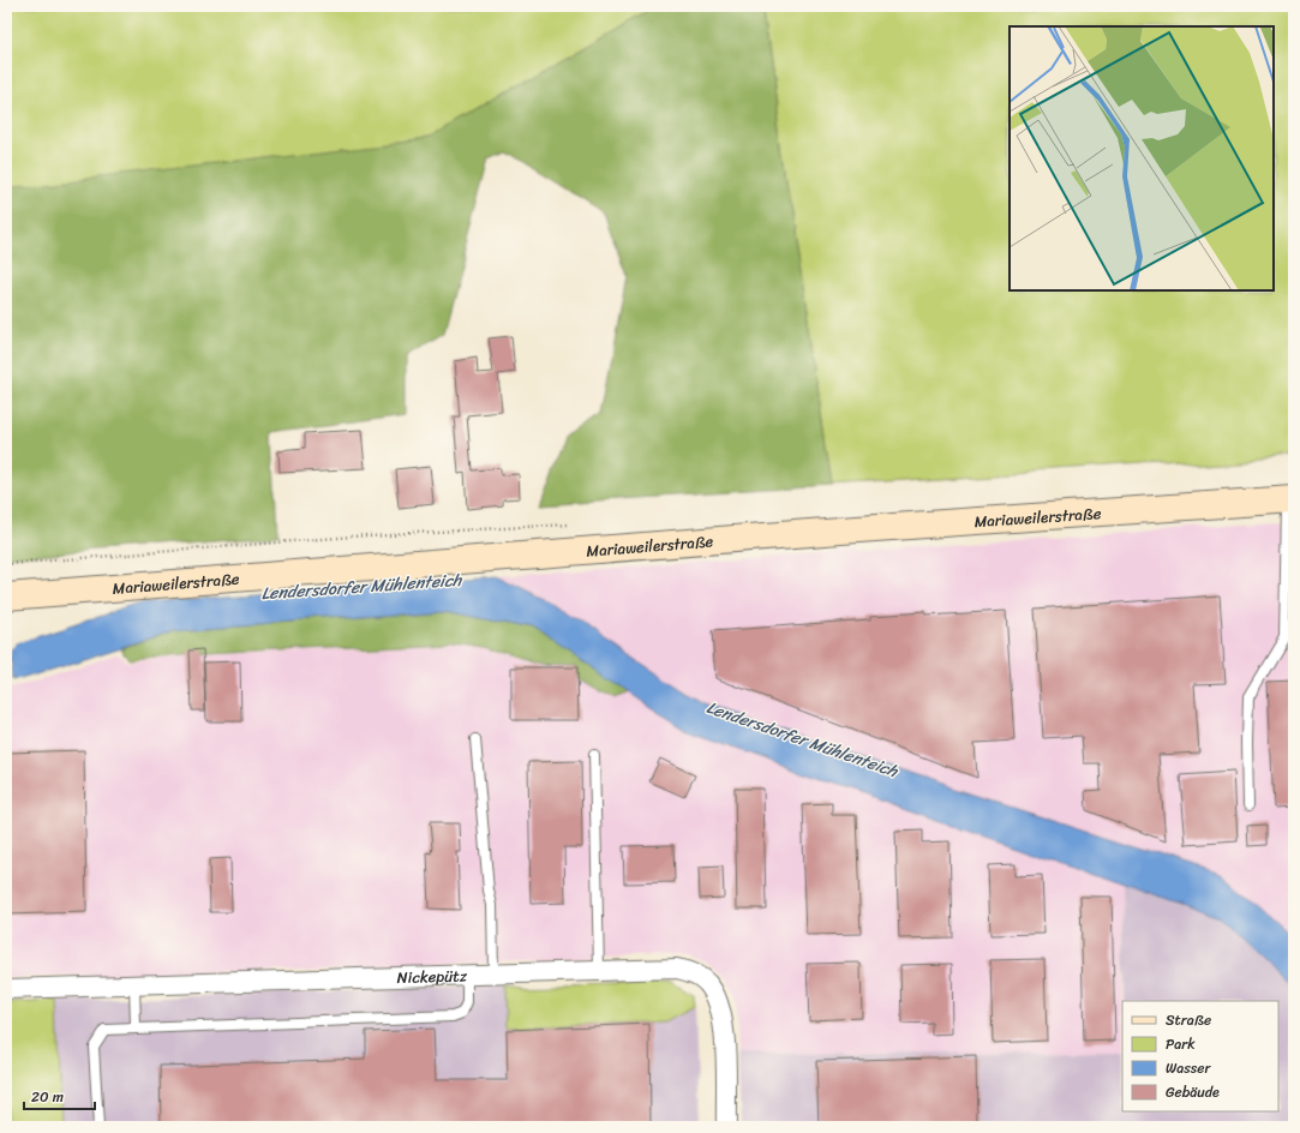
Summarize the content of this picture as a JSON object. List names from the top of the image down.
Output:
{
  "streets": {
    "main road": ["Mariaweilerstraße"],
    "street": ["Nickepütz"]
  },
  "water": ["Lendersdorfer Mühlenteich"],
  "legend": [
    "Straße",
    "Park",
    "Wasser",
    "Gebäude"
  ],
  "scale_bar": "20 m"
}
